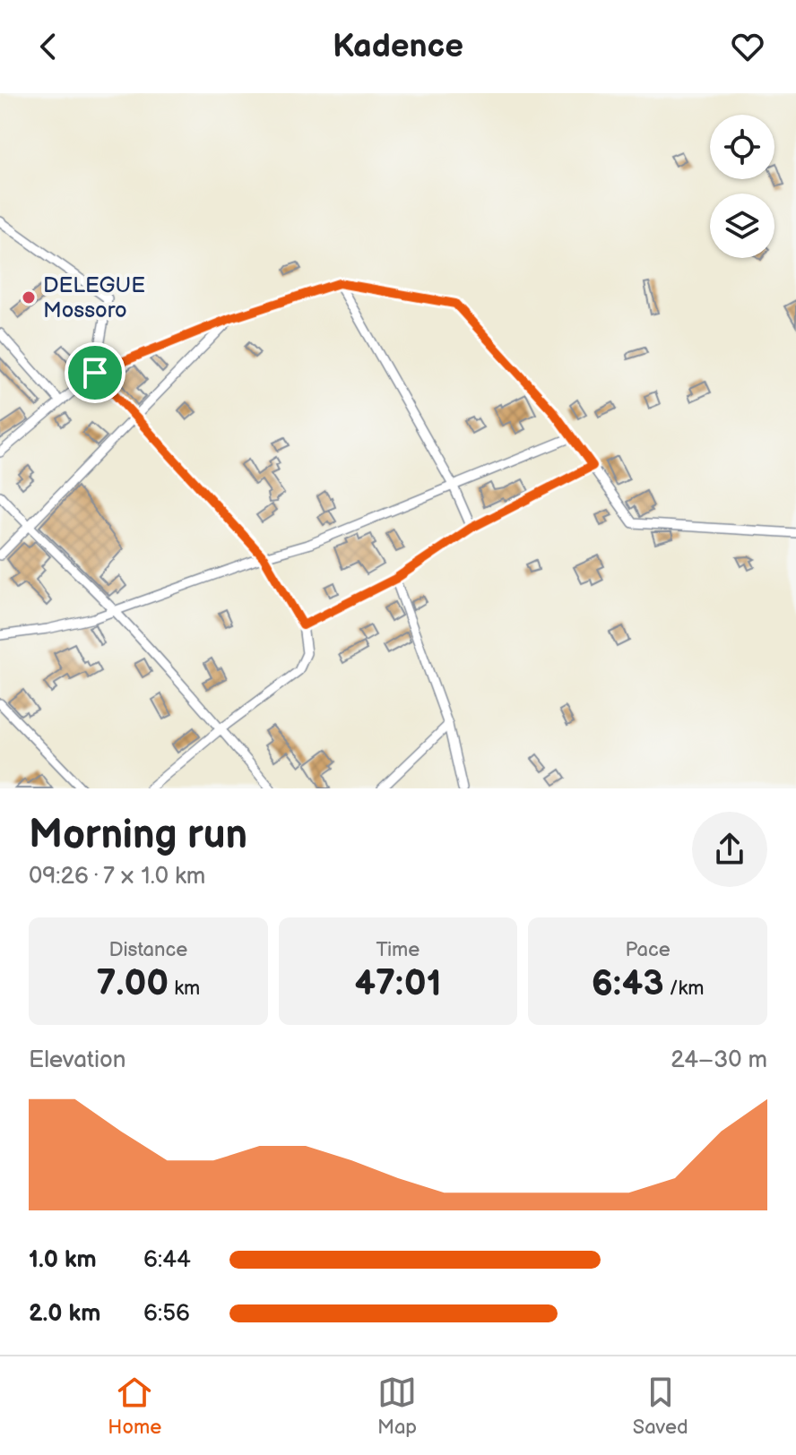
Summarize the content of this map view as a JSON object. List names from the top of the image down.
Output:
{
  "places": ["DELEGUE Mossoro"],
  "page": {
    "header": "Kadence",
    "heading": ["Morning run", "09:26 · 7 × 1.0 km"],
    "stats": [
      ["Distance", "7.00 km"],
      ["Time", "47:01"],
      ["Pace", "6:43 /km"]
    ],
    "chart": ["Elevation", "24–30 m"],
    "list": [
      {
        "name": "1.0 km",
        "note": "6:44"
      },
      {
        "name": "2.0 km",
        "note": "6:56"
      }
    ],
    "tabs": ["Home", "Map", "Saved"]
  }
}
